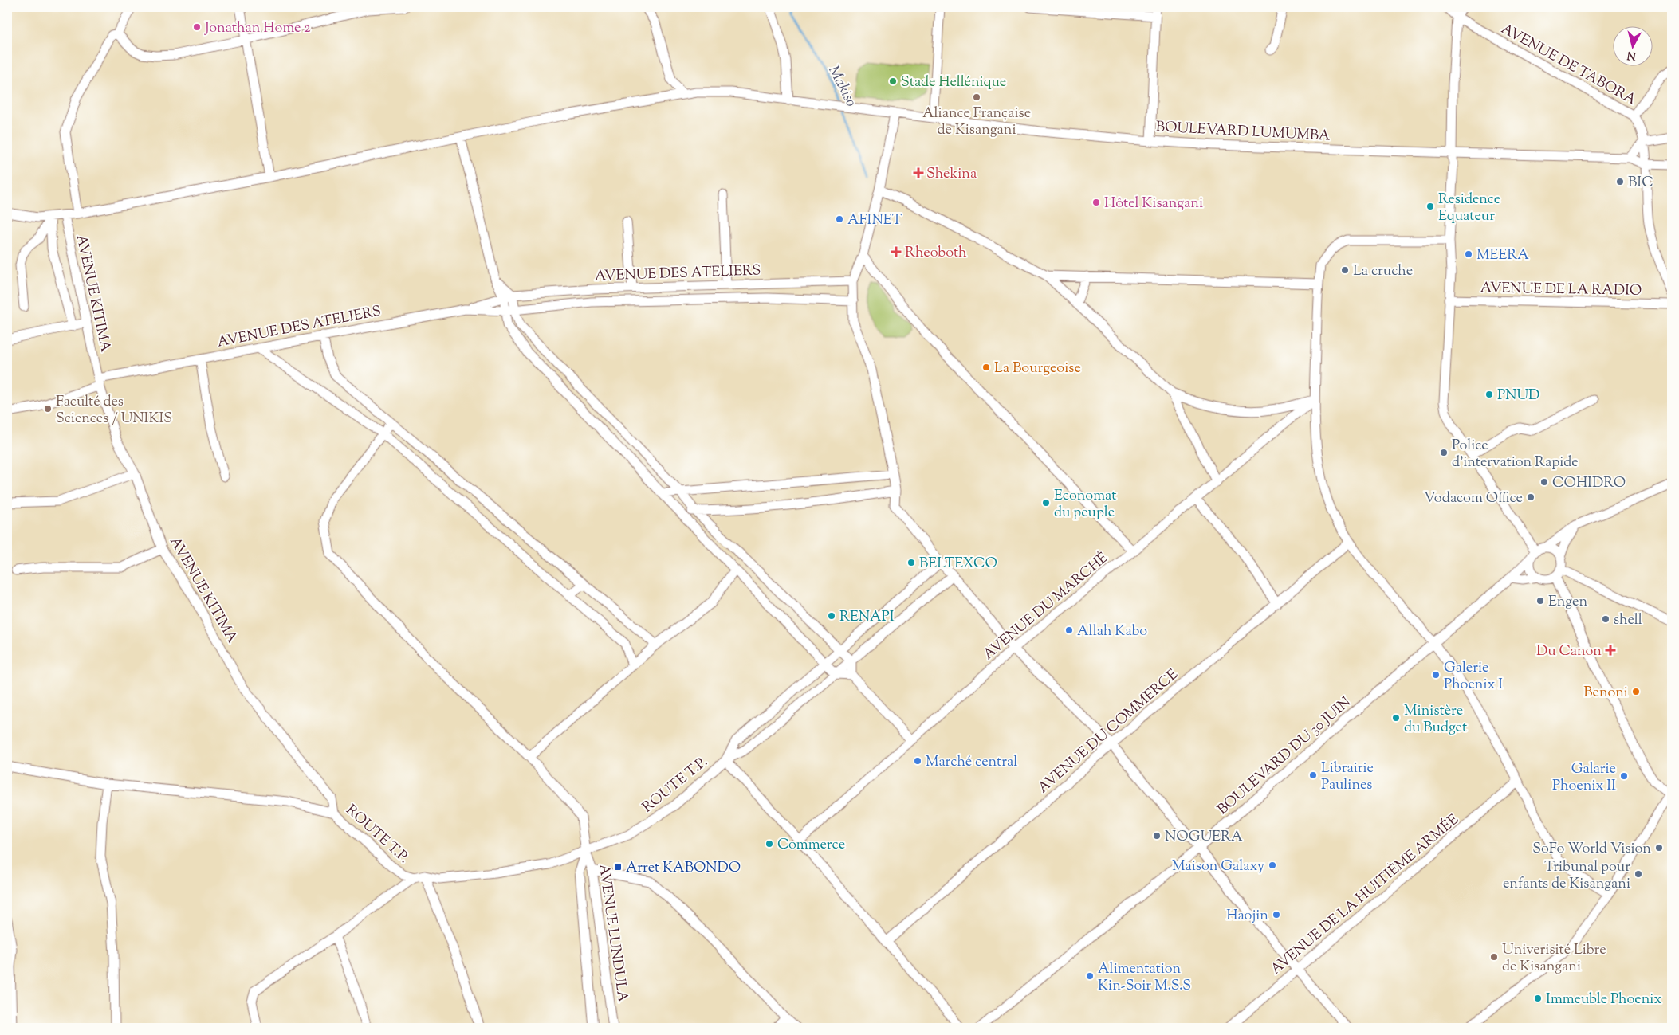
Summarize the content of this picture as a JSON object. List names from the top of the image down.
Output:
{
  "streets": {
    "street": [
      "AVENUE DE TABORA",
      "BOULEVARD LUMUMBA",
      "AVENUE DES ATELIERS",
      "AVENUE DE LA RADIO",
      "AVENUE KITIMA",
      "AVENUE DU MARCHÉ",
      "AVENUE DU COMMERCE",
      "BOULEVARD DU 30 JUIN",
      "ROUTE T.P.",
      "AVENUE DE LA HUITIÈME ARMÉE",
      "AVENUE LUNDULA"
    ]
  },
  "crossings": [
    ["AVENUE DE TABORA", "BOULEVARD LUMUMBA"],
    ["BOULEVARD LUMUMBA", "AVENUE KITIMA"],
    ["AVENUE DES ATELIERS", "AVENUE KITIMA"],
    ["AVENUE KITIMA", "ROUTE T.P."],
    ["ROUTE T.P.", "AVENUE LUNDULA"]
  ],
  "water": ["Makiso"],
  "places": {
    "other": [
      "Jonathan Home 2",
      "Stade Hellénique",
      "Aliance Française de Kisangani",
      "BIC",
      "Hôtel Kisangani",
      "Residence Equateur",
      "AFINET",
      "MEERA",
      "La cruche",
      "La Bourgeoise",
      "PNUD",
      "Faculté des Sciences / UNIKIS",
      "Police d'intervation Rapide",
      "COHIDRO",
      "Vodacom Office",
      "Economat du peuple",
      "BELTEXCO",
      "Engen",
      "RENAPI",
      "shell",
      "Allah Kabo",
      "Galerie Phoenix I",
      "Benoni",
      "Ministère du Budget",
      "Marché central",
      "Librairie Paulines",
      "Galarie Phoenix II",
      "NOGUERA",
      "Commerce",
      "SoFo World Vision",
      "Maison Galaxy",
      "Tribunal pour enfants de Kisangani",
      "Haojin",
      "Univerisité Libre de Kisangani",
      "Alimentation Kin-Soir M.S.S",
      "Immeuble Phoenix"
    ],
    "health": ["Shekina", "Rheoboth", "Du Canon"],
    "transit": ["Arret KABONDO"]
  },
  "north": "bottom"
}
